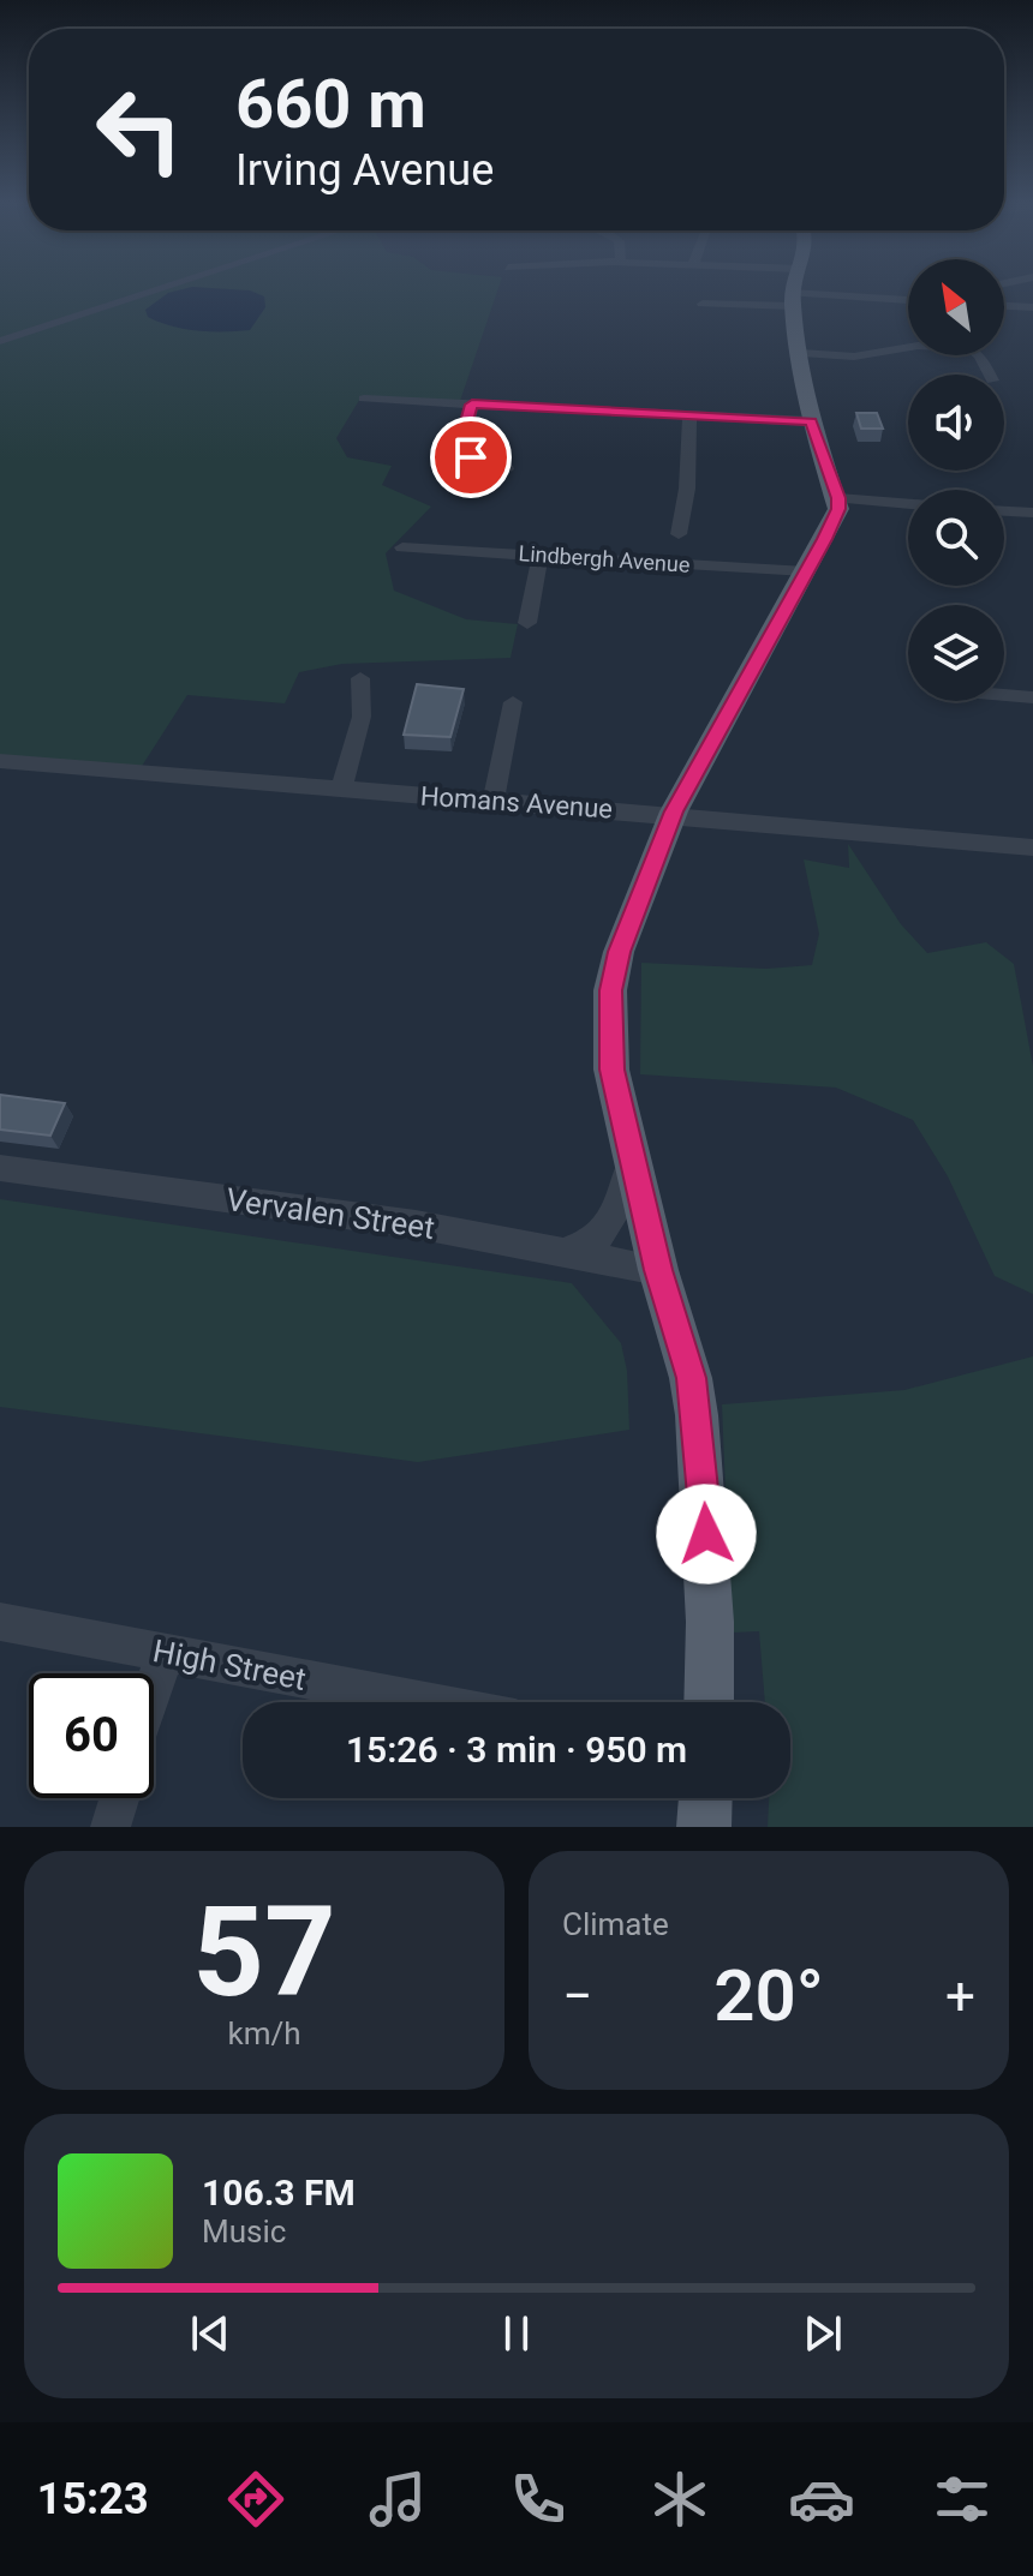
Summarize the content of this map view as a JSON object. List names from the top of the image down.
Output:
{
  "streets": {
    "street": [
      "Lindbergh Avenue",
      "Homans Avenue",
      "Vervalen Street",
      "High Street"
    ]
  },
  "north": "top left",
  "page": {
    "turn": ["660 m", "Irving Avenue"],
    "limit": "60",
    "trip": "15:26 · 3 min · 950 m",
    "tile": [
      ["57", "km/h"],
      "Climate"
    ],
    "heat": ["−", "20°", "+"],
    "song": ["106.3 FM", "Music"],
    "tabs": "15:23"
  }
}
